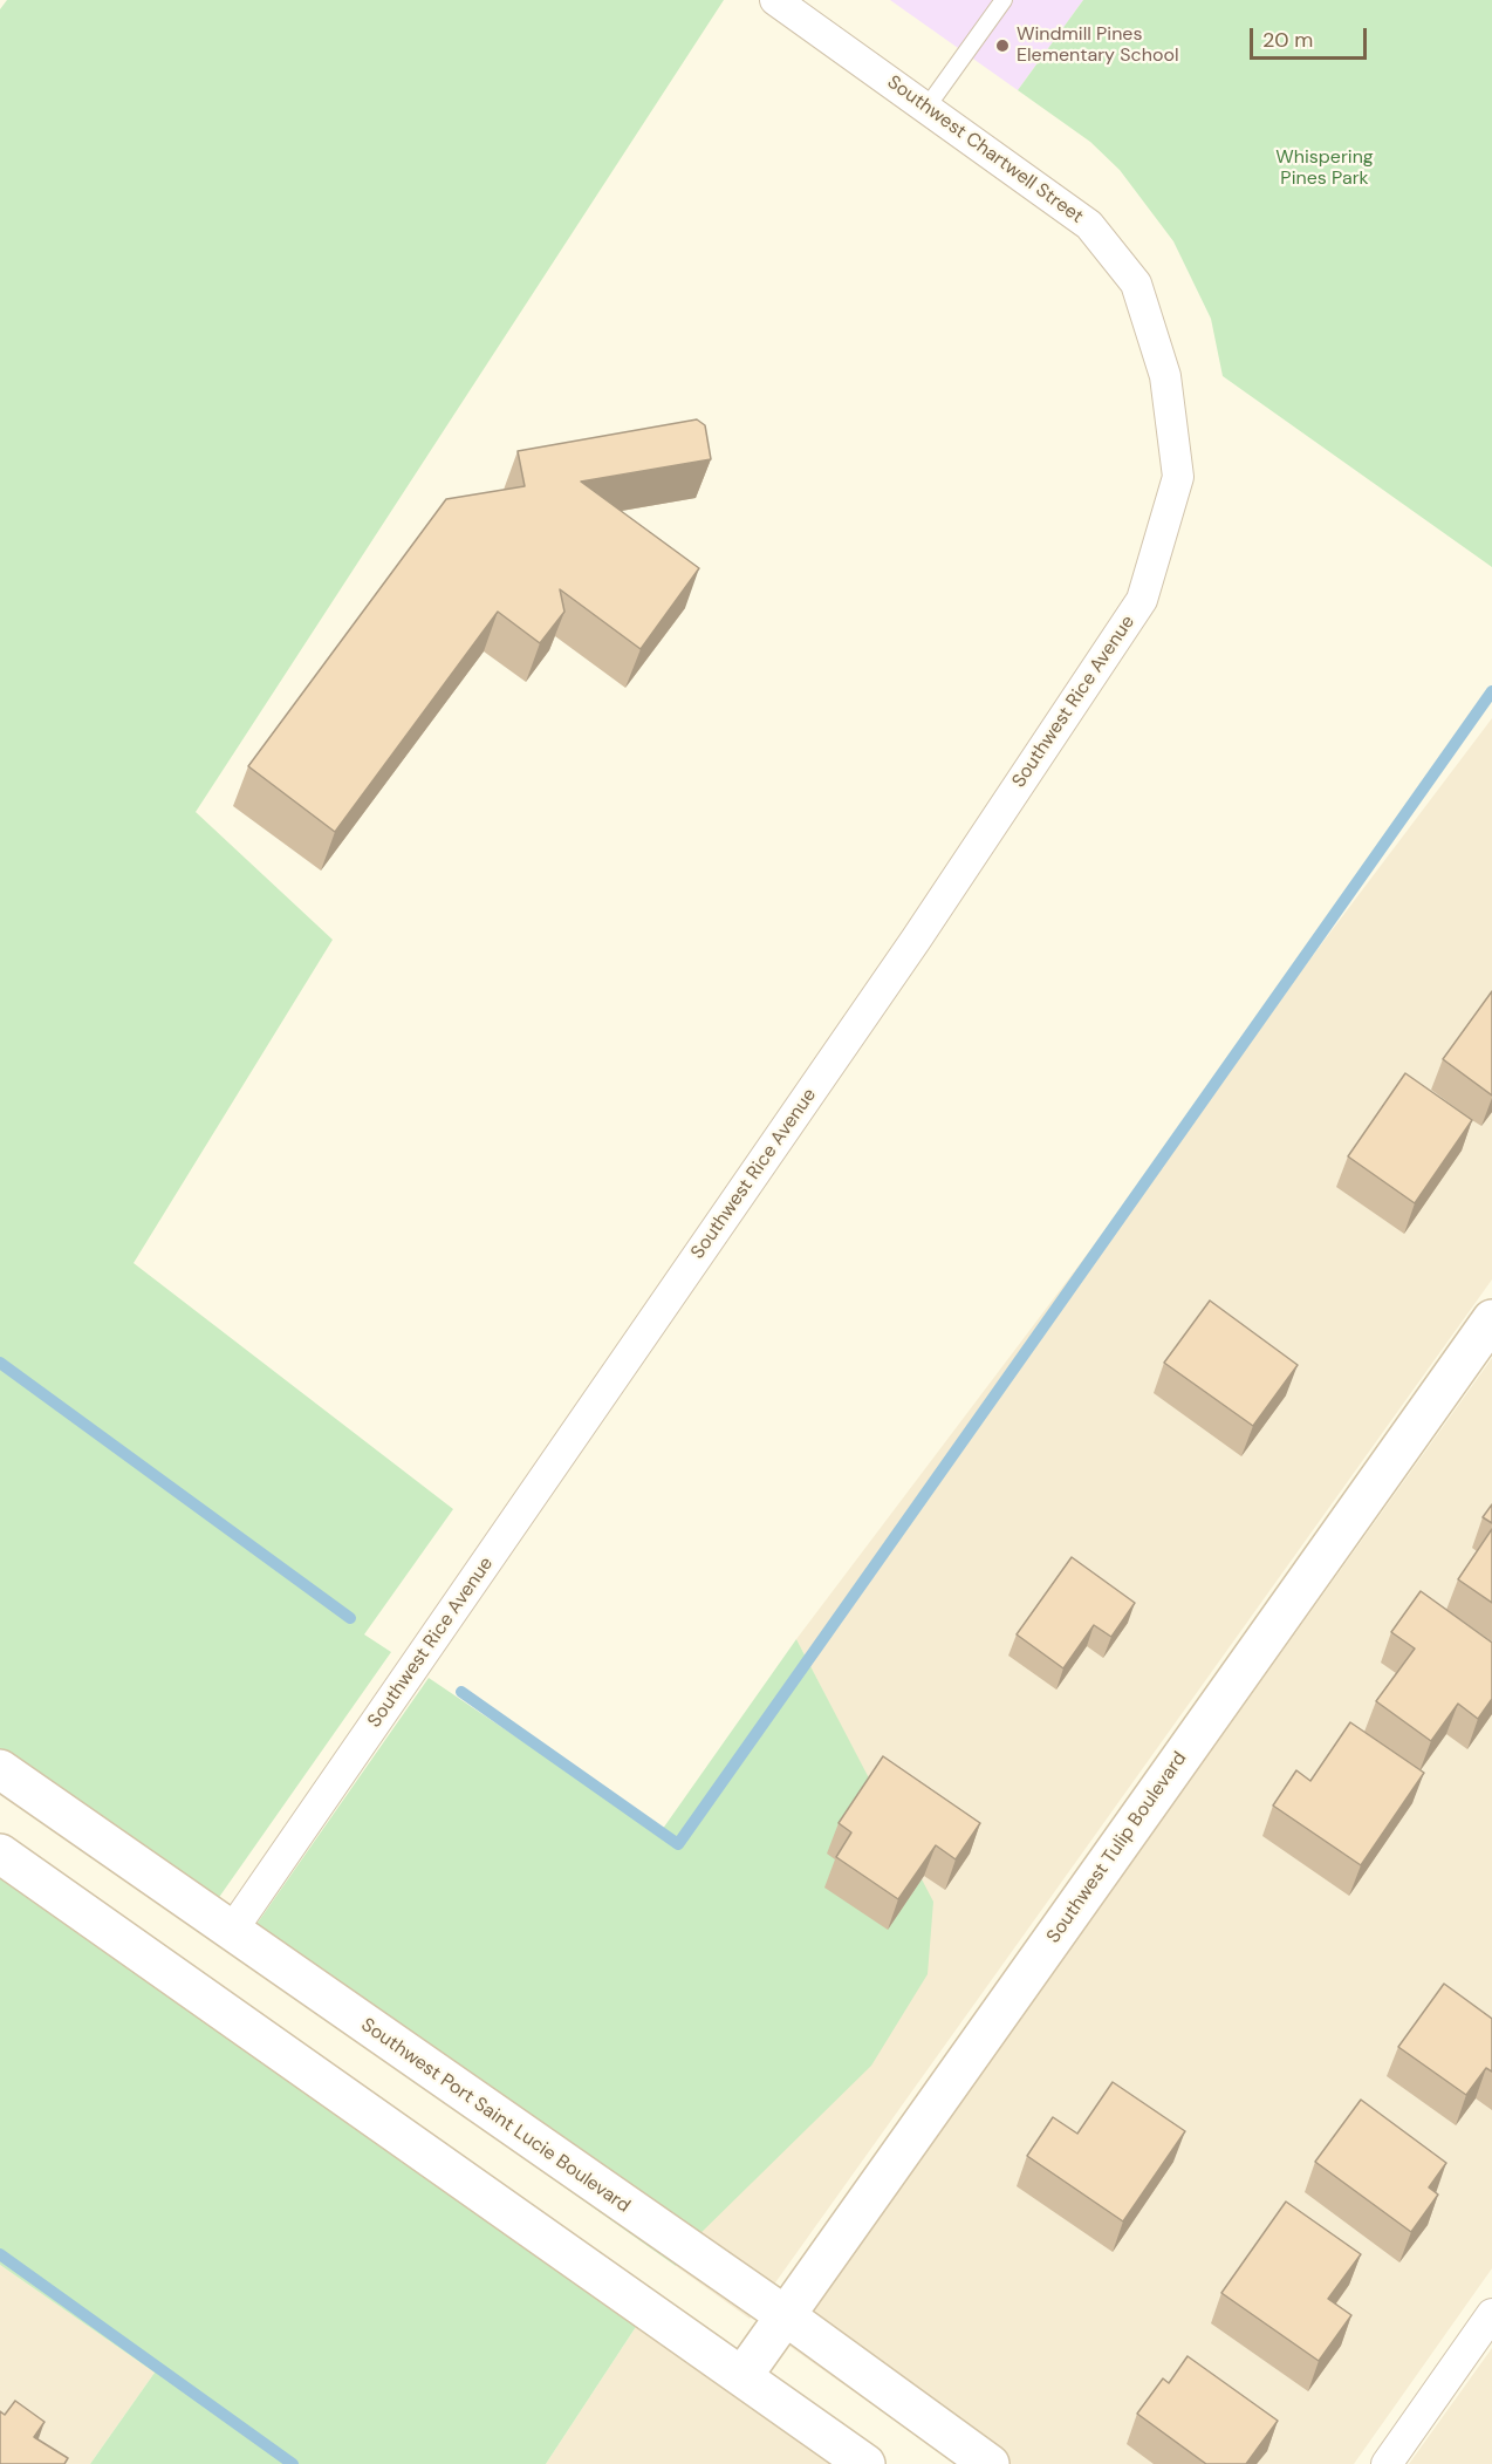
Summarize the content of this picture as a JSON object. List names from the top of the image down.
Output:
{
  "streets": {
    "main road": ["Southwest Tulip Boulevard", "Southwest Port Saint Lucie Boulevard"],
    "street": ["Southwest Chartwell Street", "Southwest Rice Avenue"]
  },
  "crossings": [
    ["Southwest Chartwell Street", "Southwest Rice Avenue"],
    ["Southwest Rice Avenue", "Southwest Port Saint Lucie Boulevard"],
    ["Southwest Tulip Boulevard", "Southwest Port Saint Lucie Boulevard"]
  ],
  "parks": ["Whispering Pines Park"],
  "places": ["Windmill Pines Elementary School"],
  "scale_bar": "20 m"
}
